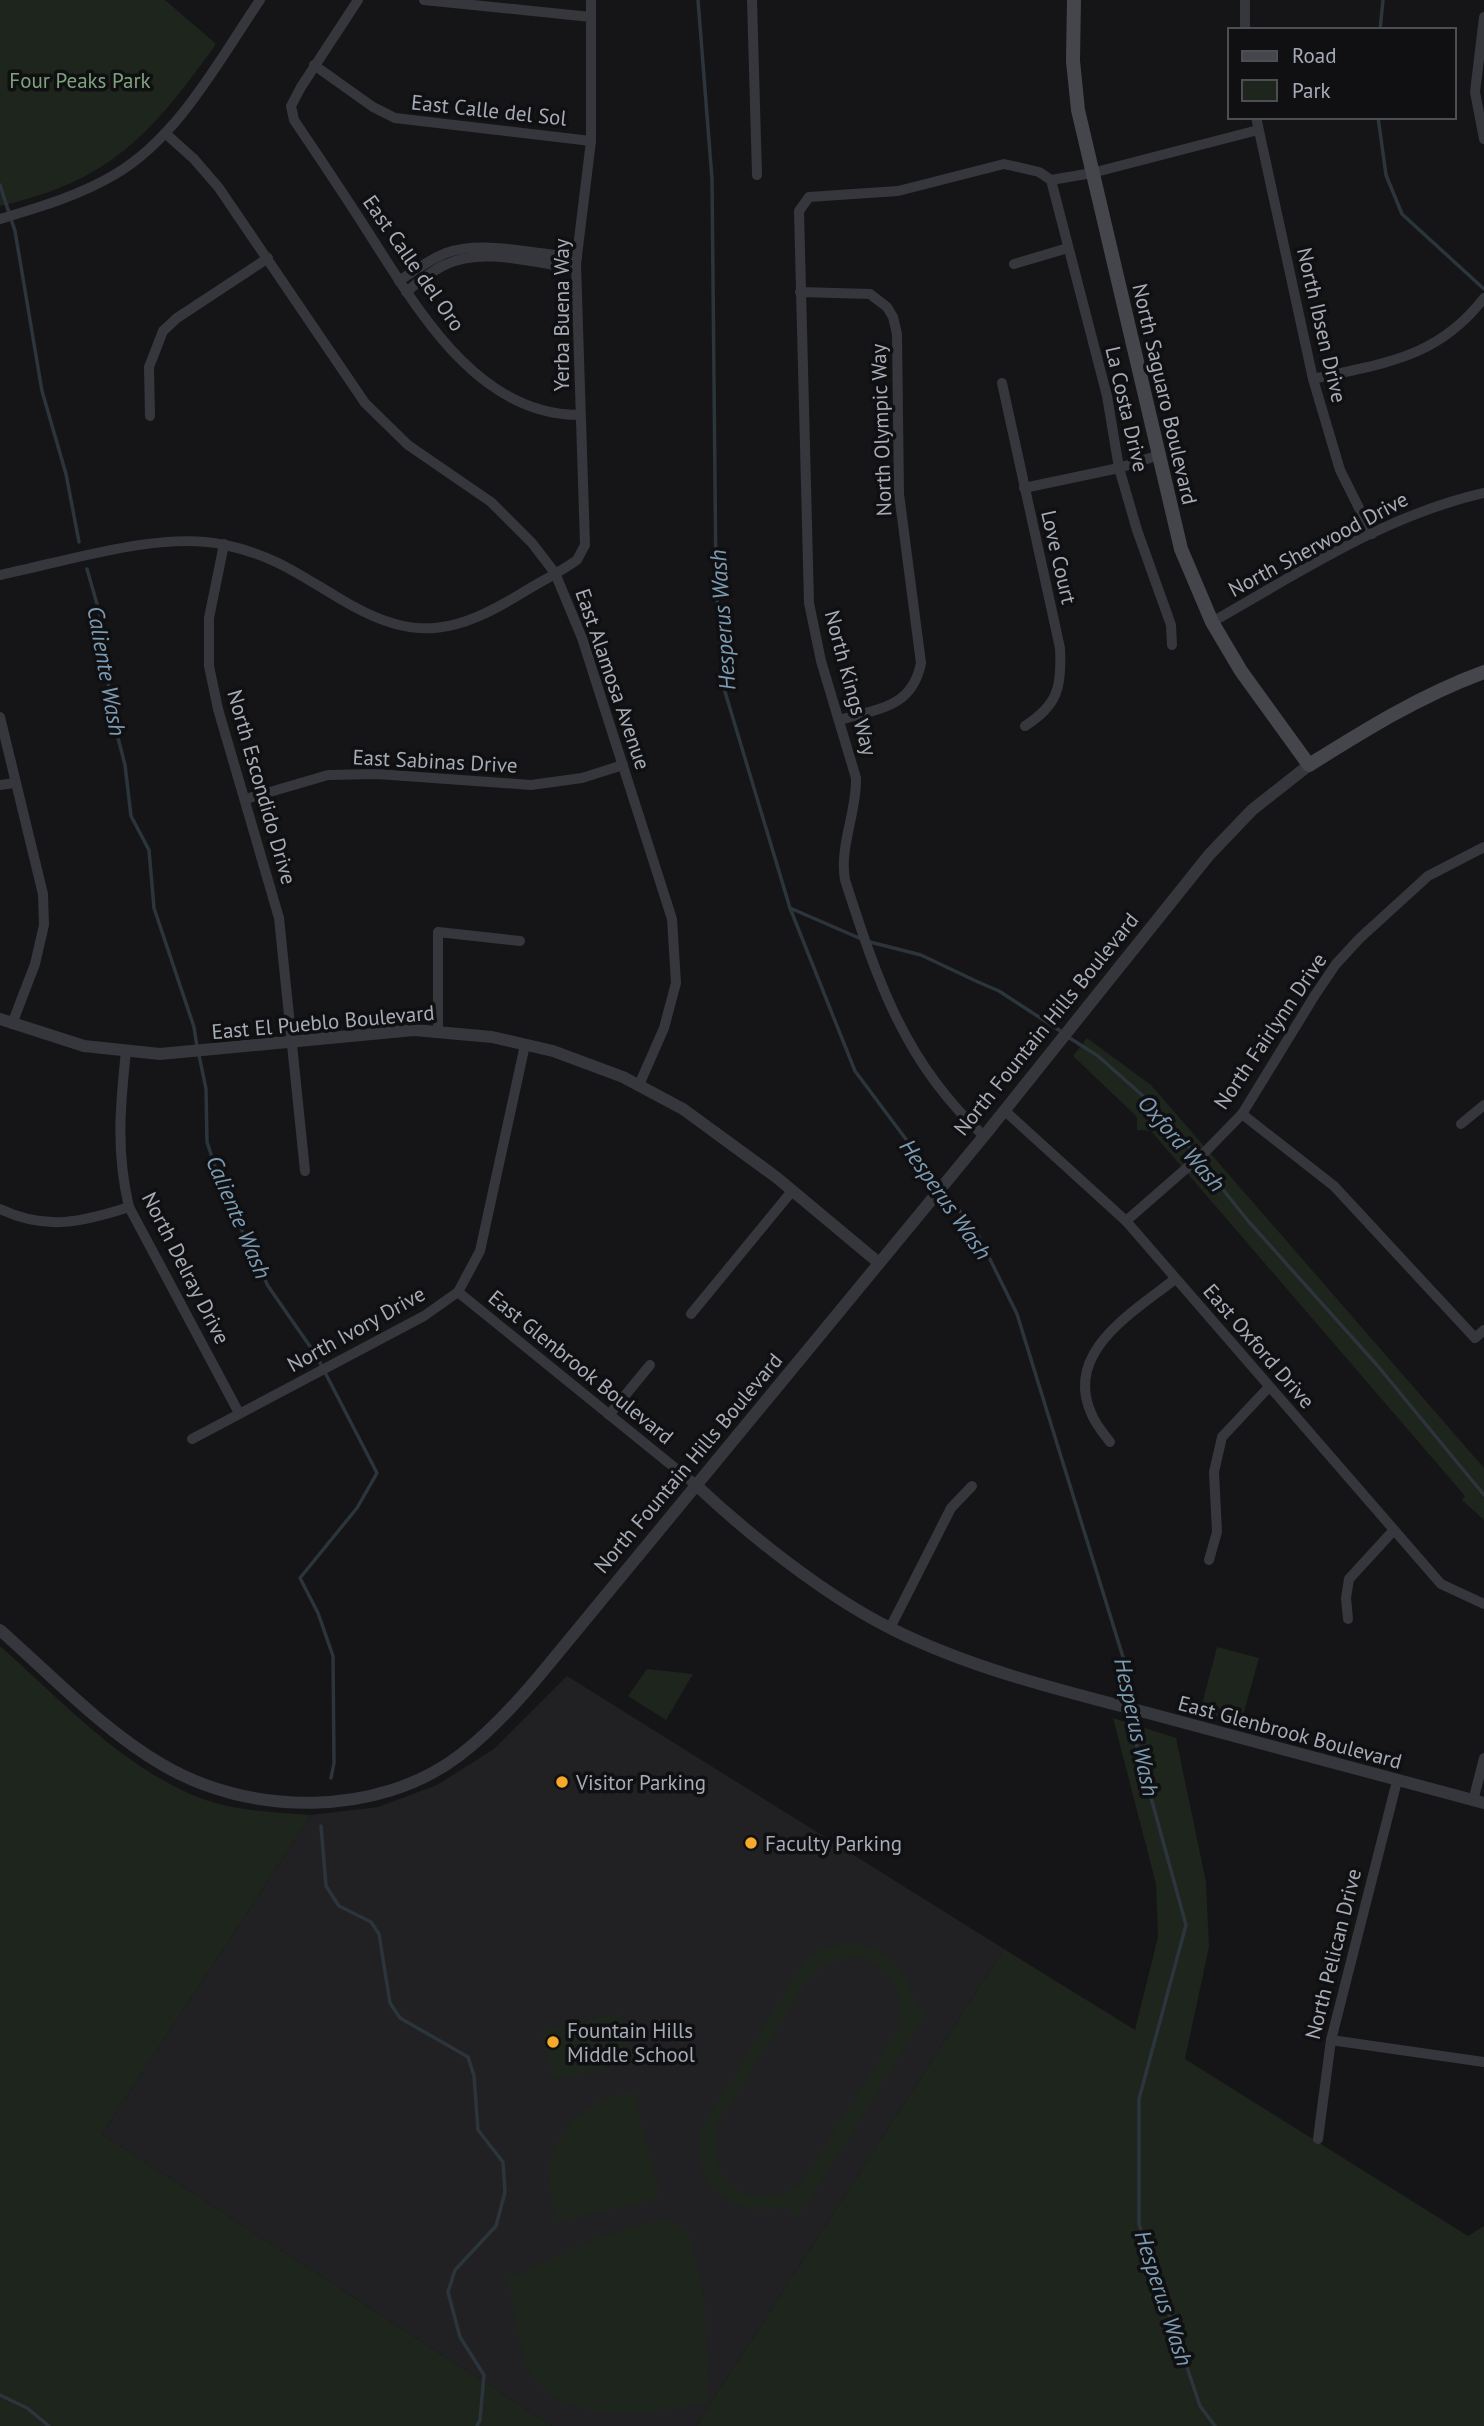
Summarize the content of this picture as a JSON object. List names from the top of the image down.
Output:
{
  "streets": {
    "main road": ["North Saguaro Boulevard", "North Fountain Hills Boulevard"],
    "street": [
      "East Calle del Sol",
      "East Calle del Oro",
      "Yerba Buena Way",
      "North Ibsen Drive",
      "La Costa Drive",
      "North Olympic Way",
      "North Sherwood Drive",
      "Love Court",
      "East Alamosa Avenue",
      "North Kings Way",
      "East Sabinas Drive",
      "North Escondido Drive",
      "East El Pueblo Boulevard",
      "North Fairlynn Drive",
      "North Delray Drive",
      "North Ivory Drive",
      "East Oxford Drive",
      "East Glenbrook Boulevard",
      "North Pelican Drive"
    ]
  },
  "crossings": [
    ["East Calle del Sol", "East Calle del Oro"],
    ["East Calle del Sol", "Yerba Buena Way"],
    ["East Calle del Oro", "Yerba Buena Way"],
    ["Yerba Buena Way", "East Alamosa Avenue"],
    ["Yerba Buena Way", "North Escondido Drive"],
    ["North Ibsen Drive", "North Sherwood Drive"],
    ["North Saguaro Boulevard", "North Sherwood Drive"],
    ["North Saguaro Boulevard", "North Fountain Hills Boulevard"],
    ["La Costa Drive", "North Kings Way"],
    ["North Olympic Way", "North Kings Way"],
    ["East Alamosa Avenue", "East Sabinas Drive"],
    ["East Alamosa Avenue", "East El Pueblo Boulevard"],
    ["North Kings Way", "North Fountain Hills Boulevard"],
    ["East Sabinas Drive", "North Escondido Drive"],
    ["North Escondido Drive", "East El Pueblo Boulevard"],
    ["East El Pueblo Boulevard", "North Fountain Hills Boulevard"],
    ["East El Pueblo Boulevard", "North Delray Drive"],
    ["East El Pueblo Boulevard", "North Ivory Drive"],
    ["North Fountain Hills Boulevard", "East Oxford Drive"],
    ["North Fountain Hills Boulevard", "East Glenbrook Boulevard"],
    ["North Fairlynn Drive", "East Oxford Drive"],
    ["North Delray Drive", "North Ivory Drive"],
    ["North Ivory Drive", "East Glenbrook Boulevard"],
    ["East Glenbrook Boulevard", "North Pelican Drive"]
  ],
  "water": ["Hesperus Wash", "Caliente Wash", "Oxford Wash"],
  "parks": ["Four Peaks Park"],
  "places": ["Visitor Parking", "Faculty Parking", "Fountain Hills Middle School"],
  "legend": ["Road", "Park"]
}
